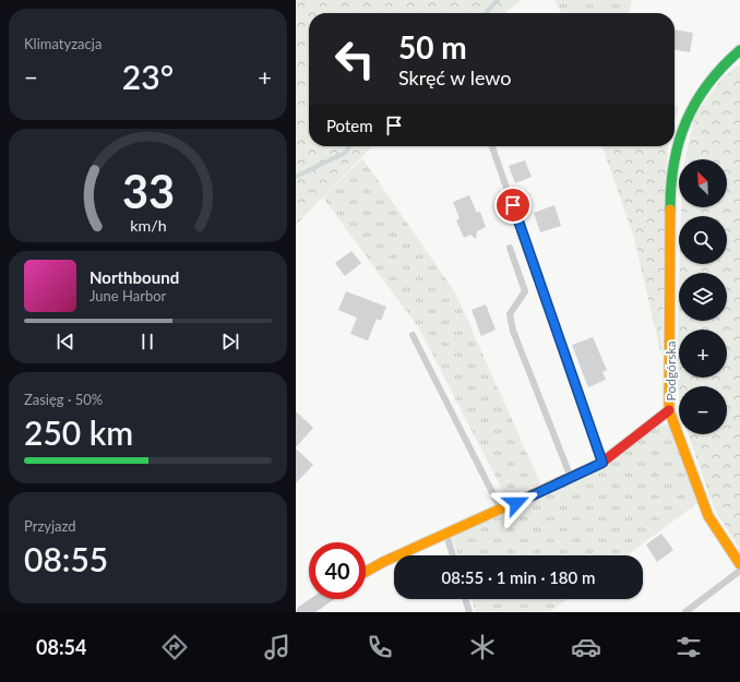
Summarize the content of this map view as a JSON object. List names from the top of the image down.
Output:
{
  "streets": {
    "street": ["Podgórska"]
  },
  "north": "top left",
  "page": {
    "tile": [
      "Klimatyzacja",
      ["Zasięg · 50%", "250 km"],
      ["Przyjazd", "08:55"]
    ],
    "turn": ["50 m", "Skręć w lewo"],
    "heat": ["−", "23°", "+"],
    "then": "Potem",
    "map_buttons": ["+", "−"],
    "song": ["Northbound", "June Harbor"],
    "limit": "40",
    "trip": "08:55 · 1 min · 180 m",
    "tabs": "08:54",
    "gauge": ["33", "km/h"]
  }
}
